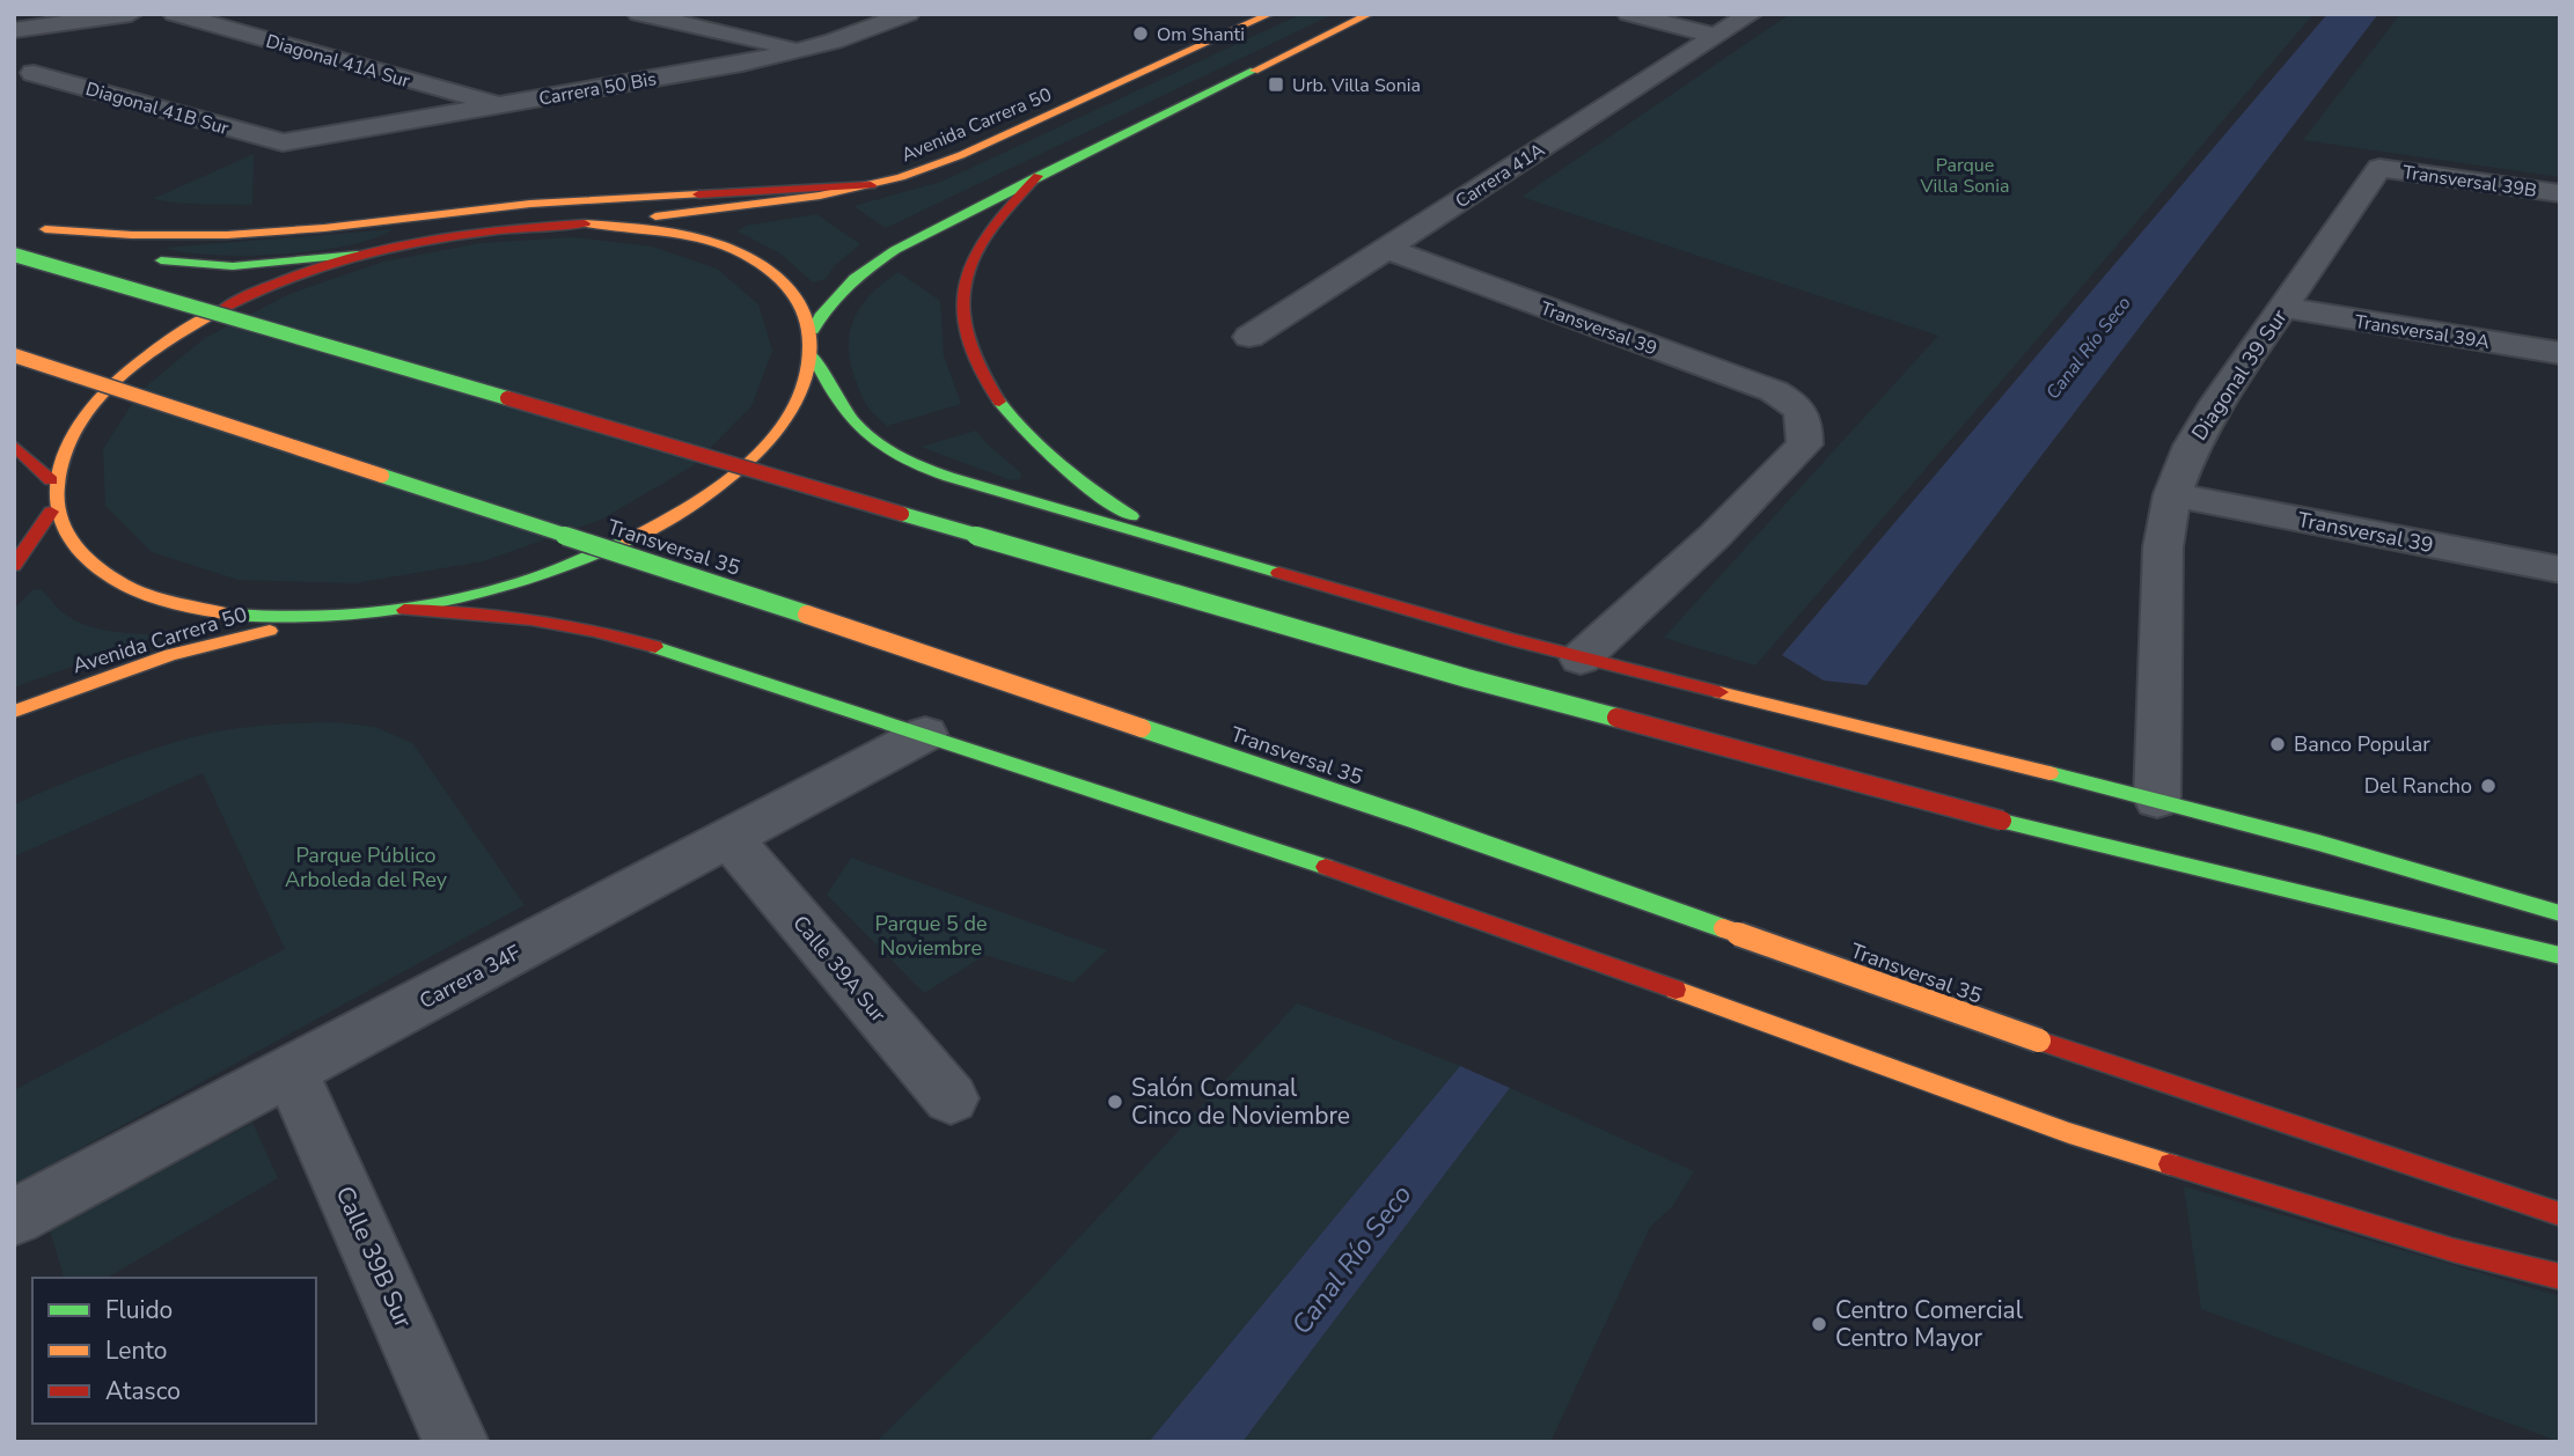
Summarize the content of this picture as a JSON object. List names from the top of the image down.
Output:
{
  "streets": {
    "main road": ["Avenida Carrera 50", "Transversal 35"],
    "street": [
      "Diagonal 41A Sur",
      "Carrera 50 Bis",
      "Diagonal 41B Sur",
      "Carrera 41A",
      "Transversal 39B",
      "Transversal 39",
      "Transversal 39A",
      "Diagonal 39 Sur",
      "Calle 39A Sur",
      "Carrera 34F",
      "Calle 39B Sur"
    ]
  },
  "crossings": [
    ["Diagonal 41A Sur", "Carrera 50 Bis"],
    ["Carrera 50 Bis", "Diagonal 41B Sur"],
    ["Carrera 41A", "Transversal 39"],
    ["Transversal 39B", "Diagonal 39 Sur"],
    ["Transversal 39", "Diagonal 39 Sur"],
    ["Transversal 39A", "Diagonal 39 Sur"],
    ["Calle 39A Sur", "Carrera 34F"],
    ["Carrera 34F", "Calle 39B Sur"]
  ],
  "water": ["Canal Río Seco"],
  "parks": ["Parque Villa Sonia", "Parque Público Arboleda del Rey", "Parque 5 de Noviembre"],
  "places": {
    "other": [
      "Om Shanti",
      "Banco Popular",
      "Del Rancho",
      "Salón Comunal Cinco de Noviembre",
      "Centro Comercial Centro Mayor"
    ],
    "transit": ["Urb. Villa Sonia"]
  },
  "legend": ["Fluido", "Lento", "Atasco"]
}
